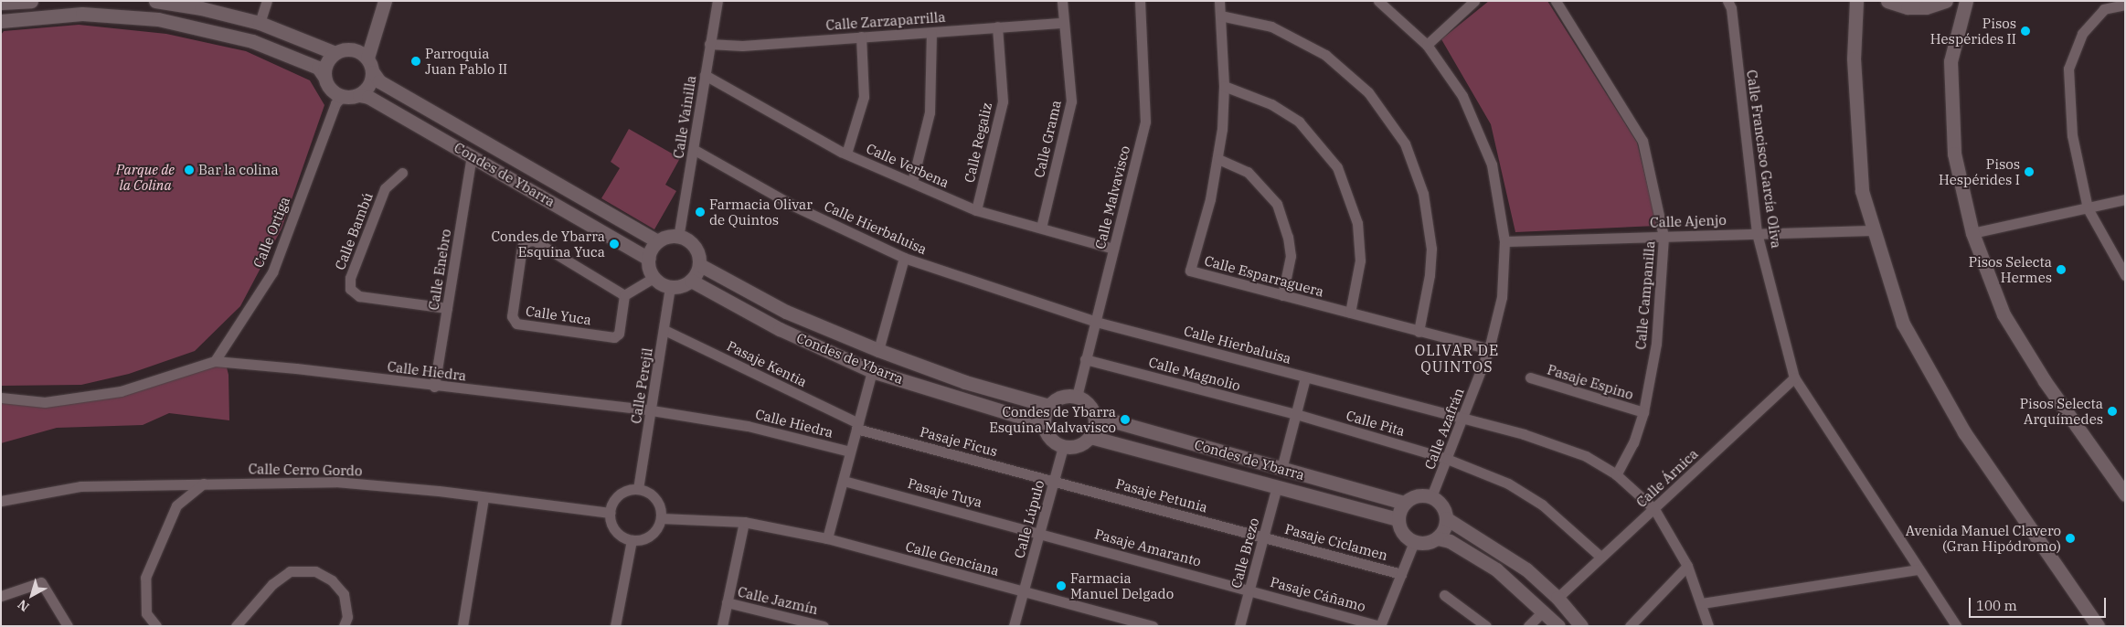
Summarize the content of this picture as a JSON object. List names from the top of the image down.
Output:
{
  "streets": {
    "main road": ["Condes de Ybarra"],
    "street": [
      "Calle Zarzaparrilla",
      "Calle Vainilla",
      "Calle Grama",
      "Calle Regaliz",
      "Calle Francisco García Oliva",
      "Calle Verbena",
      "Calle Malvavisco",
      "Calle Ajenjo",
      "Calle Hierbaluisa",
      "Calle Bambú",
      "Calle Ortiga",
      "Calle Enebro",
      "Calle Esparraguera",
      "Calle Campanilla",
      "Calle Yuca",
      "Pasaje Kentia",
      "Calle Hiedra",
      "Calle Magnolio",
      "Pasaje Espino",
      "Calle Perejil",
      "Calle Pita",
      "Calle Azafrán",
      "Pasaje Ficus",
      "Calle Cerro Gordo",
      "Calle Árnica",
      "Pasaje Tuya",
      "Pasaje Petunia",
      "Calle Lúpulo",
      "Pasaje Ciclamen",
      "Pasaje Amaranto",
      "Calle Brezo",
      "Calle Genciana",
      "Pasaje Cáñamo",
      "Calle Jazmín"
    ]
  },
  "crossings": [
    ["Calle Zarzaparrilla", "Calle Vainilla"],
    ["Calle Zarzaparrilla", "Calle Grama"],
    ["Calle Zarzaparrilla", "Calle Regaliz"],
    ["Calle Vainilla", "Calle Verbena"],
    ["Calle Vainilla", "Condes de Ybarra"],
    ["Calle Vainilla", "Calle Hierbaluisa"],
    ["Calle Vainilla", "Calle Perejil"],
    ["Calle Grama", "Calle Verbena"],
    ["Calle Regaliz", "Calle Verbena"],
    ["Calle Francisco García Oliva", "Calle Ajenjo"],
    ["Calle Francisco García Oliva", "Calle Árnica"],
    ["Calle Verbena", "Calle Malvavisco"],
    ["Condes de Ybarra", "Calle Malvavisco"],
    ["Condes de Ybarra", "Calle Ortiga"],
    ["Condes de Ybarra", "Calle Enebro"],
    ["Condes de Ybarra", "Calle Perejil"],
    ["Condes de Ybarra", "Calle Azafrán"],
    ["Condes de Ybarra", "Calle Lúpulo"],
    ["Condes de Ybarra", "Calle Brezo"],
    ["Calle Malvavisco", "Calle Hierbaluisa"],
    ["Calle Malvavisco", "Calle Magnolio"],
    ["Calle Malvavisco", "Calle Lúpulo"],
    ["Calle Ajenjo", "Calle Campanilla"],
    ["Calle Ajenjo", "Calle Azafrán"],
    ["Calle Hierbaluisa", "Calle Campanilla"],
    ["Calle Hierbaluisa", "Calle Azafrán"],
    ["Calle Hierbaluisa", "Calle Árnica"],
    ["Calle Bambú", "Calle Enebro"],
    ["Calle Ortiga", "Calle Hiedra"],
    ["Calle Enebro", "Calle Hiedra"],
    ["Calle Esparraguera", "Calle Azafrán"],
    ["Calle Campanilla", "Pasaje Espino"],
    ["Pasaje Kentia", "Calle Perejil"],
    ["Pasaje Kentia", "Pasaje Ficus"],
    ["Calle Hiedra", "Calle Perejil"],
    ["Calle Magnolio", "Calle Pita"],
    ["Calle Perejil", "Calle Cerro Gordo"],
    ["Calle Perejil", "Calle Genciana"],
    ["Calle Pita", "Calle Azafrán"],
    ["Calle Pita", "Calle Árnica"],
    ["Pasaje Ficus", "Pasaje Petunia"],
    ["Pasaje Ficus", "Calle Lúpulo"],
    ["Calle Cerro Gordo", "Calle Genciana"],
    ["Pasaje Tuya", "Calle Lúpulo"],
    ["Pasaje Tuya", "Pasaje Amaranto"],
    ["Pasaje Petunia", "Calle Lúpulo"],
    ["Pasaje Petunia", "Pasaje Ciclamen"],
    ["Pasaje Petunia", "Calle Brezo"],
    ["Calle Lúpulo", "Pasaje Amaranto"],
    ["Calle Lúpulo", "Calle Genciana"],
    ["Pasaje Ciclamen", "Calle Brezo"],
    ["Pasaje Amaranto", "Calle Brezo"],
    ["Pasaje Amaranto", "Pasaje Cáñamo"],
    ["Calle Brezo", "Pasaje Cáñamo"]
  ],
  "districts": ["OLIVAR DE QUINTOS"],
  "parks": ["Parque de la Colina"],
  "places": [
    "Pisos Hespérides II",
    "Parroquia Juan Pablo II",
    "Bar la colina",
    "Pisos Hespérides I",
    "Farmacia Olivar de Quintos",
    "Condes de Ybarra Esquina Yuca",
    "Pisos Selecta Hermes",
    "Pisos Selecta Arquímedes",
    "Condes de Ybarra Esquina Malvavisco",
    "Avenida Manuel Clavero (Gran Hipódromo)",
    "Farmacia Manuel Delgado"
  ],
  "scale_bar": "100 m",
  "north": "bottom left"
}
